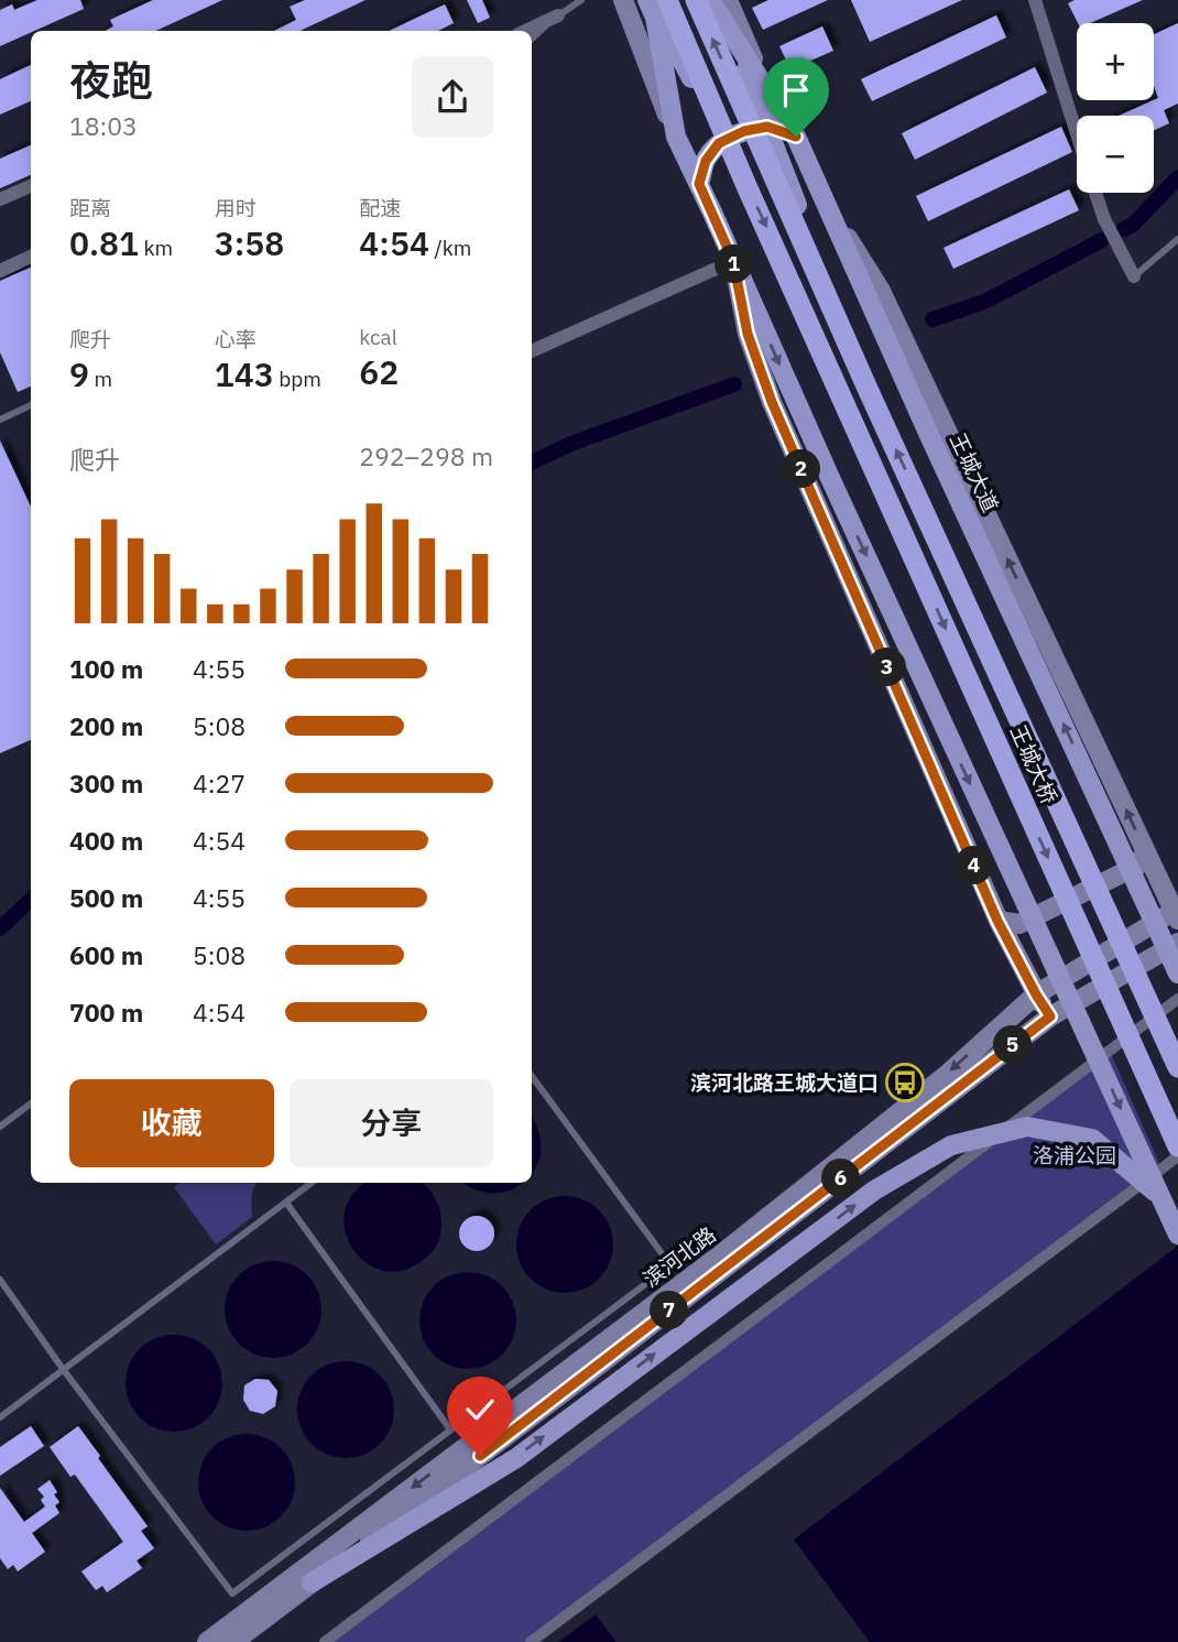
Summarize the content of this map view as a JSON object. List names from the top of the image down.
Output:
{
  "streets": {
    "highway": ["王城大桥"],
    "main road": ["王城大道", "滨河北路"]
  },
  "parks": ["洛浦公园"],
  "places": {
    "bus stop": ["滨河北路王城大道口"]
  },
  "page": {
    "map_buttons": ["+", "−"],
    "heading": ["夜跑", "18:03"],
    "stats": [
      ["距离", "0.81 km"],
      ["用时", "3:58"],
      ["配速", "4:54 /km"],
      ["爬升", "9 m"],
      ["心率", "143 bpm"],
      ["kcal", "62"]
    ],
    "pins": [
      "1",
      "2",
      "3",
      "4",
      "5",
      "6",
      "7"
    ],
    "chart": ["爬升", "292–298 m"],
    "list": [
      {
        "name": "100 m",
        "note": "4:55"
      },
      {
        "name": "200 m",
        "note": "5:08"
      },
      {
        "name": "300 m",
        "note": "4:27"
      },
      {
        "name": "400 m",
        "note": "4:54"
      },
      {
        "name": "500 m",
        "note": "4:55"
      },
      {
        "name": "600 m",
        "note": "5:08"
      },
      {
        "name": "700 m",
        "note": "4:54"
      }
    ],
    "buttons": ["收藏", "分享"]
  }
}
